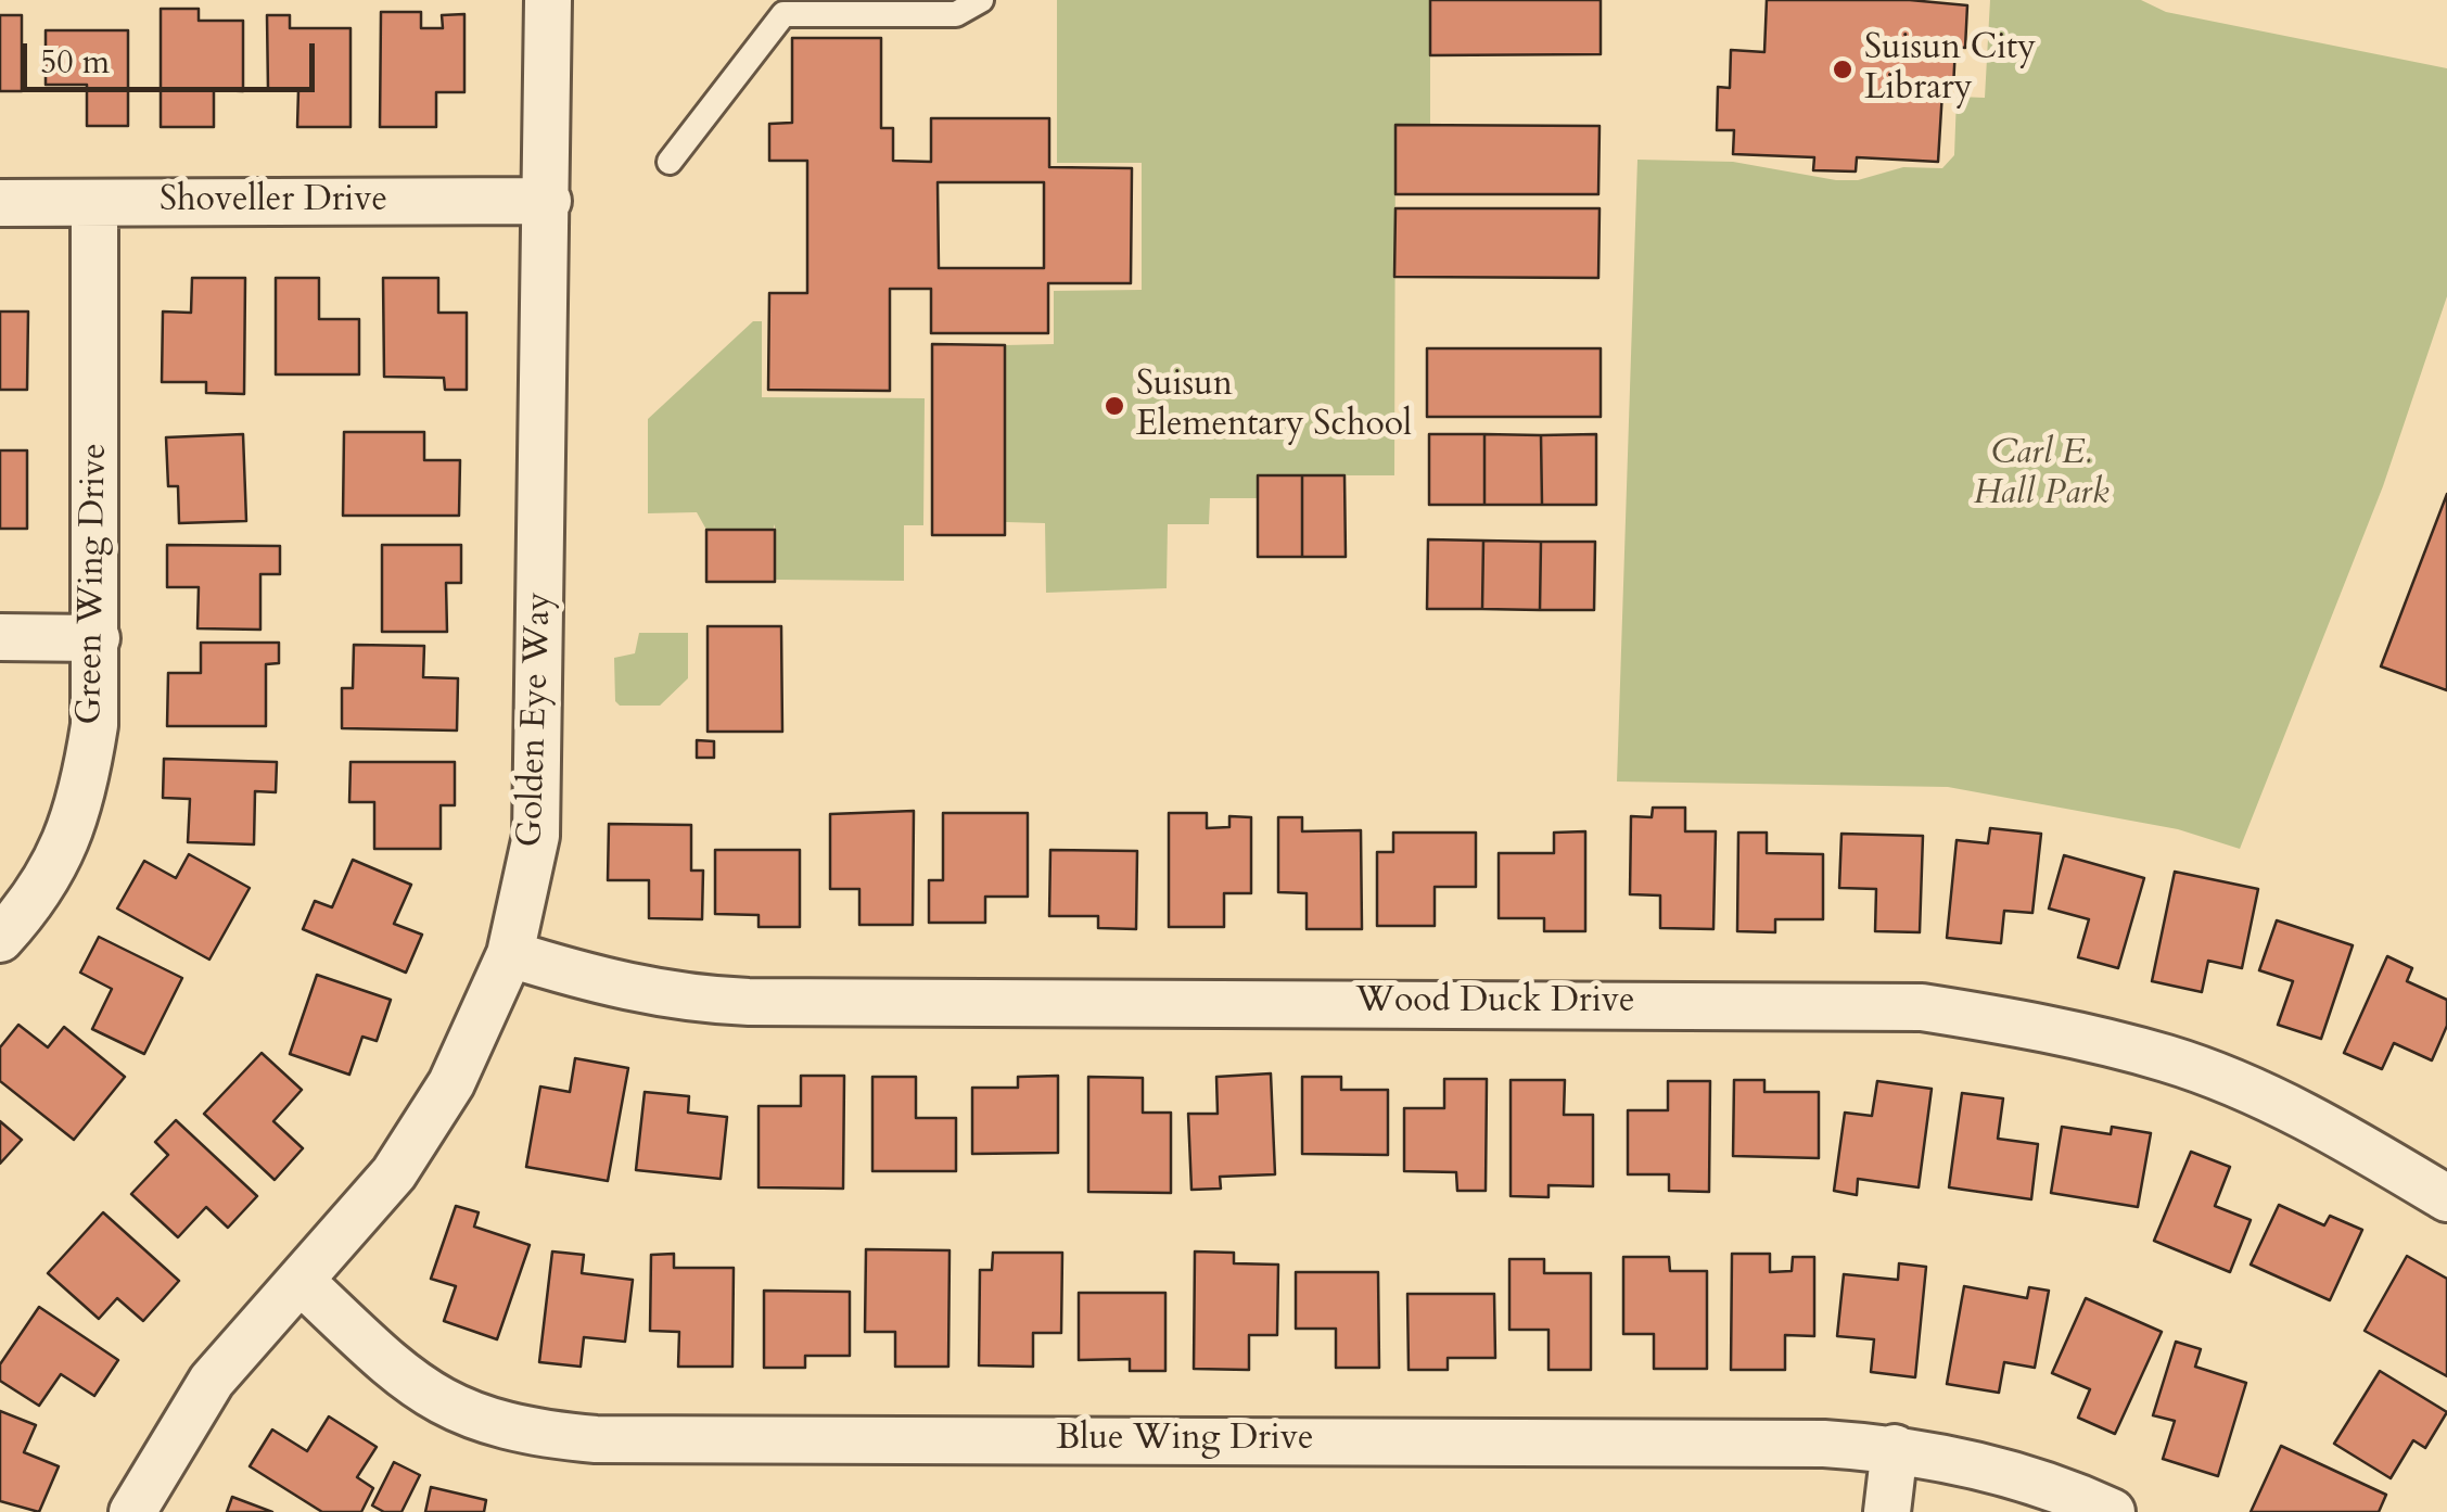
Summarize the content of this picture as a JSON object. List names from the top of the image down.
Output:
{
  "streets": {
    "street": [
      "Shoveller Drive",
      "Green Wing Drive",
      "Golden Eye Way",
      "Wood Duck Drive",
      "Blue Wing Drive"
    ]
  },
  "crossings": [
    ["Shoveller Drive", "Green Wing Drive"],
    ["Shoveller Drive", "Golden Eye Way"],
    ["Golden Eye Way", "Wood Duck Drive"],
    ["Golden Eye Way", "Blue Wing Drive"]
  ],
  "parks": ["Carl E. Hall Park"],
  "places": ["Suisun City Library", "Suisun Elementary School"],
  "scale_bar": "50 m"
}
